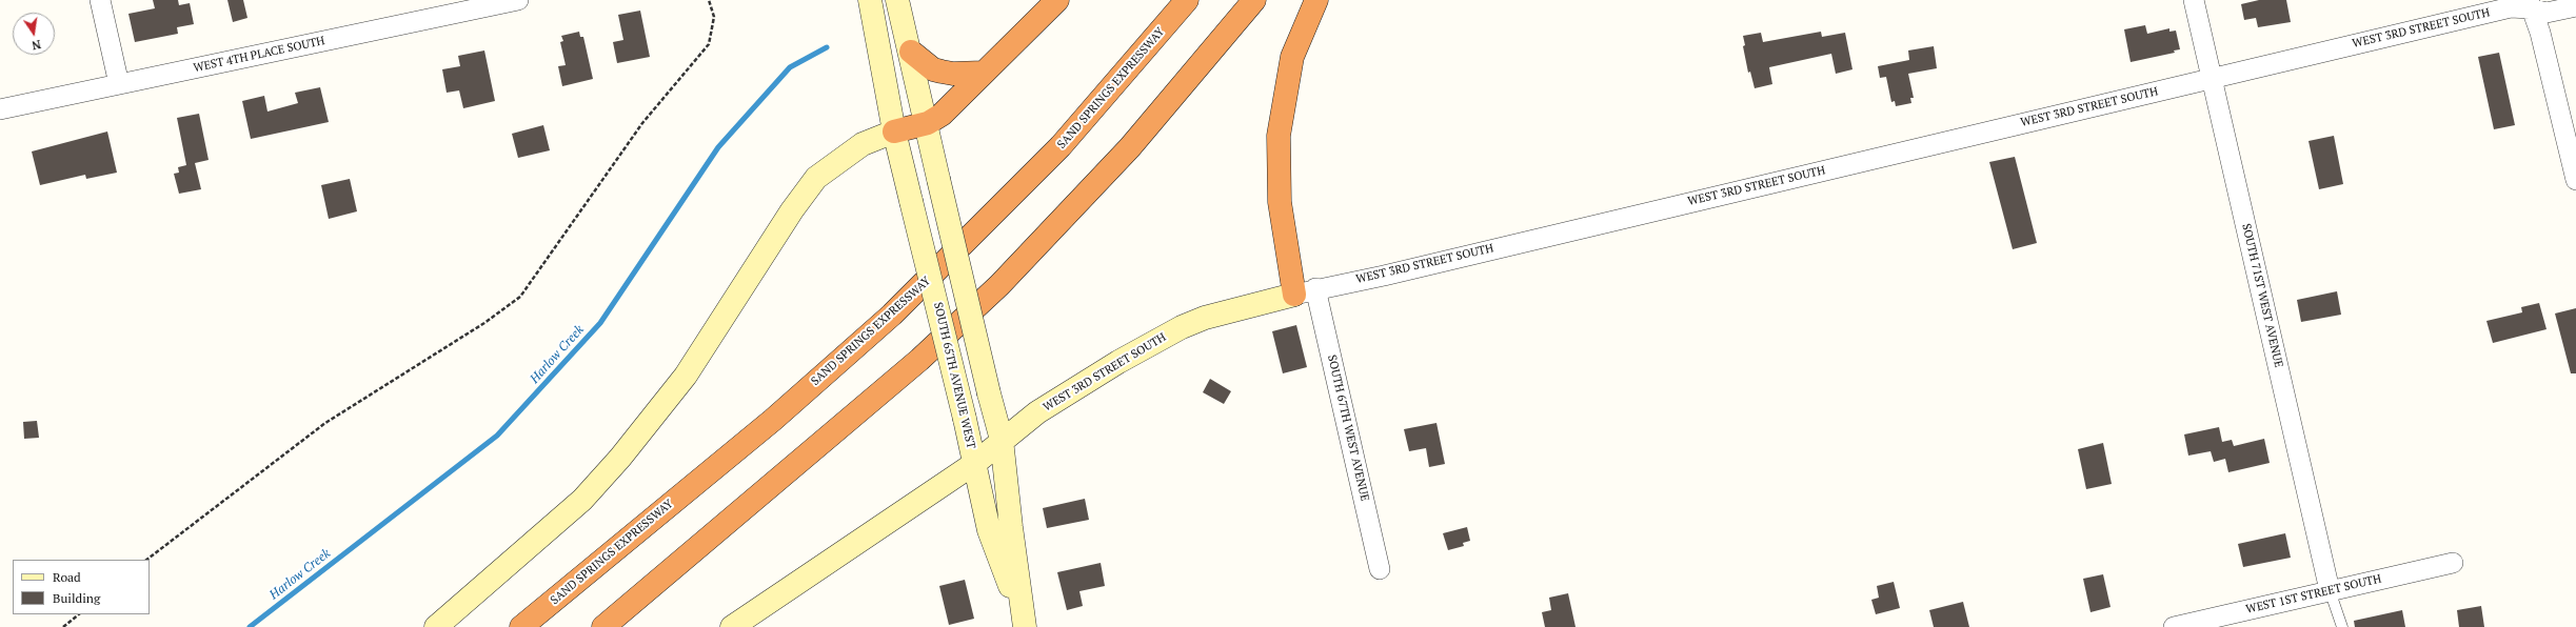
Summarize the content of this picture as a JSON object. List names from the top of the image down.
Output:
{
  "streets": {
    "highway": ["SAND SPRINGS EXPRESSWAY"],
    "main road": ["WEST 3RD STREET SOUTH", "SOUTH 65TH AVENUE WEST"],
    "street": [
      "WEST 4TH PLACE SOUTH",
      "SOUTH 71ST WEST AVENUE",
      "SOUTH 67TH WEST AVENUE",
      "WEST 1ST STREET SOUTH"
    ]
  },
  "crossings": [
    ["WEST 3RD STREET SOUTH", "SOUTH 71ST WEST AVENUE"],
    ["WEST 3RD STREET SOUTH", "SOUTH 65TH AVENUE WEST"],
    ["WEST 3RD STREET SOUTH", "SOUTH 67TH WEST AVENUE"],
    ["SOUTH 71ST WEST AVENUE", "WEST 1ST STREET SOUTH"]
  ],
  "water": ["Harlow Creek"],
  "legend": ["Road", "Building"],
  "north": "bottom"
}
